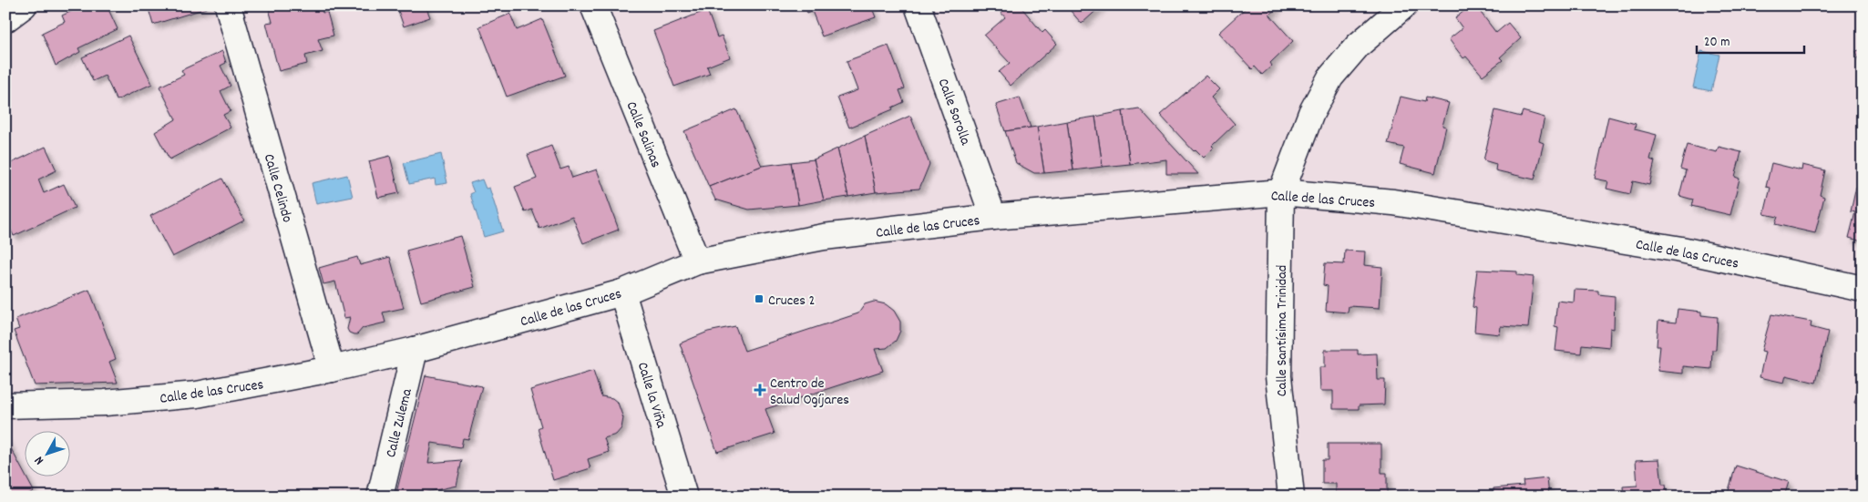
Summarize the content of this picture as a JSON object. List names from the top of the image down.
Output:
{
  "streets": {
    "street": [
      "Calle Sorolla",
      "Calle Salinas",
      "Calle Celindo",
      "Calle de las Cruces",
      "Calle Santísima Trinidad",
      "Calle la Viña",
      "Calle Zulema"
    ]
  },
  "crossings": [
    ["Calle Sorolla", "Calle de las Cruces"],
    ["Calle Salinas", "Calle de las Cruces"],
    ["Calle Celindo", "Calle de las Cruces"],
    ["Calle de las Cruces", "Calle Santísima Trinidad"],
    ["Calle de las Cruces", "Calle la Viña"],
    ["Calle de las Cruces", "Calle Zulema"]
  ],
  "places": {
    "transit": ["Cruces 2"],
    "health": ["Centro de Salud Ogíjares"]
  },
  "scale_bar": "20 m",
  "north": "bottom left"
}
